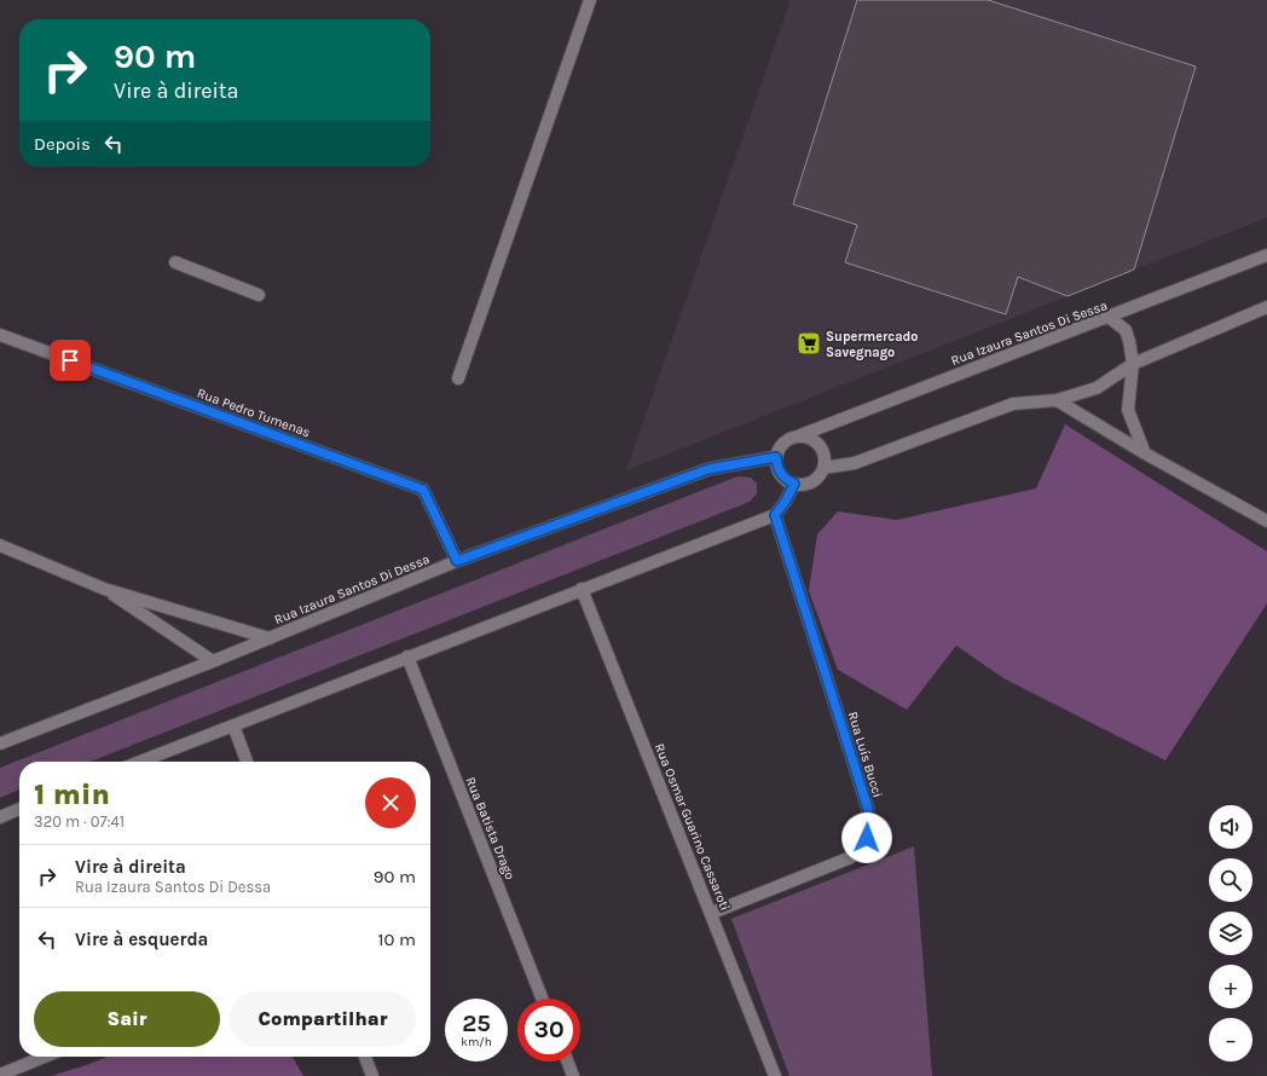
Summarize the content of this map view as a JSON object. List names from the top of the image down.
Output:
{
  "streets": {
    "street": [
      "Rua Izaura Santos Di Sessa",
      "Rua Pedro Tumenas",
      "Rua Izaura Santos Di Dessa",
      "Rua Luís Bucci",
      "Rua Osmar Guarino Cassaroti",
      "Rua Batista Drago"
    ]
  },
  "crossings": [
    ["Rua Izaura Santos Di Sessa", "Rua Izaura Santos Di Dessa"],
    ["Rua Pedro Tumenas", "Rua Izaura Santos Di Dessa"],
    ["Rua Luís Bucci", "Rua Osmar Guarino Cassaroti"]
  ],
  "places": {
    "supermarket": ["Supermercado Savegnago"]
  },
  "page": {
    "turn": ["90 m", "Vire à direita"],
    "then": "Depois",
    "heading": ["1 min", "320 m · 07:41"],
    "map_buttons": ["+", "−"],
    "list": [
      {
        "name": "Vire à direita",
        "note": "Rua Izaura Santos Di Dessa",
        "value": "90 m"
      },
      {
        "name": "Vire à esquerda",
        "value": "10 m"
      }
    ],
    "buttons": ["Sair", "Compartilhar"],
    "speed": "25 km/h",
    "limit": "30"
  }
}
